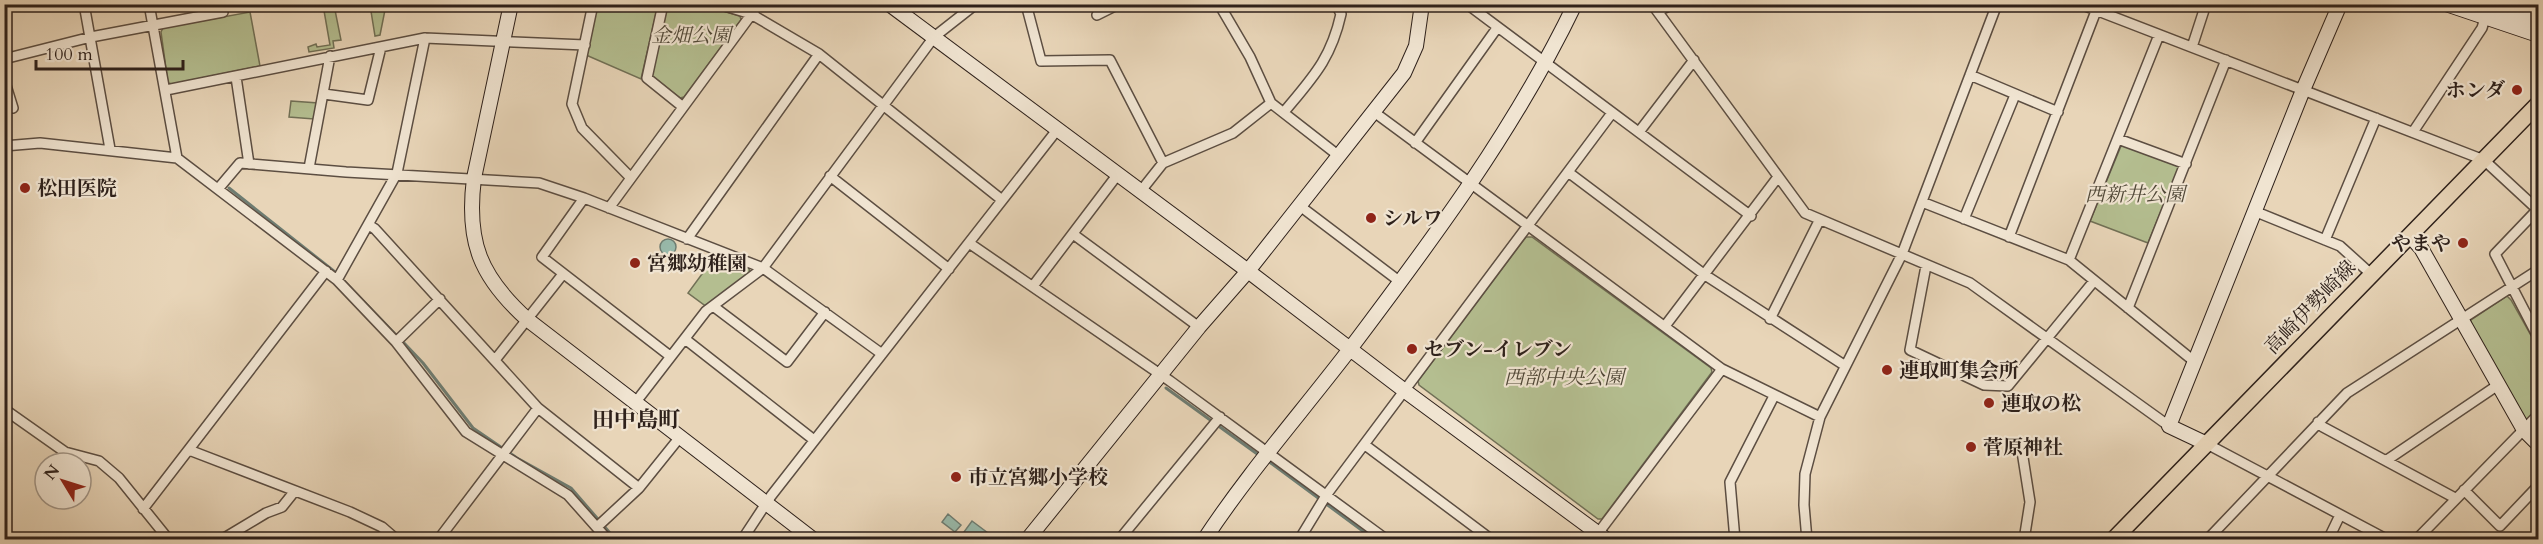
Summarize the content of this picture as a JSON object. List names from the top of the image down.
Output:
{
  "streets": {
    "main road": ["高崎伊勢崎線"]
  },
  "districts": ["田中島町"],
  "parks": ["金畑公園", "西新井公園", "西部中央公園"],
  "places": [
    "ホンダ",
    "松田医院",
    "シルワ",
    "やまや",
    "宮郷幼稚園",
    "セブン-イレブン",
    "連取町集会所",
    "連取の松",
    "菅原神社",
    "市立宮郷小学校"
  ],
  "scale_bar": "100 m",
  "north": "top left"
}
